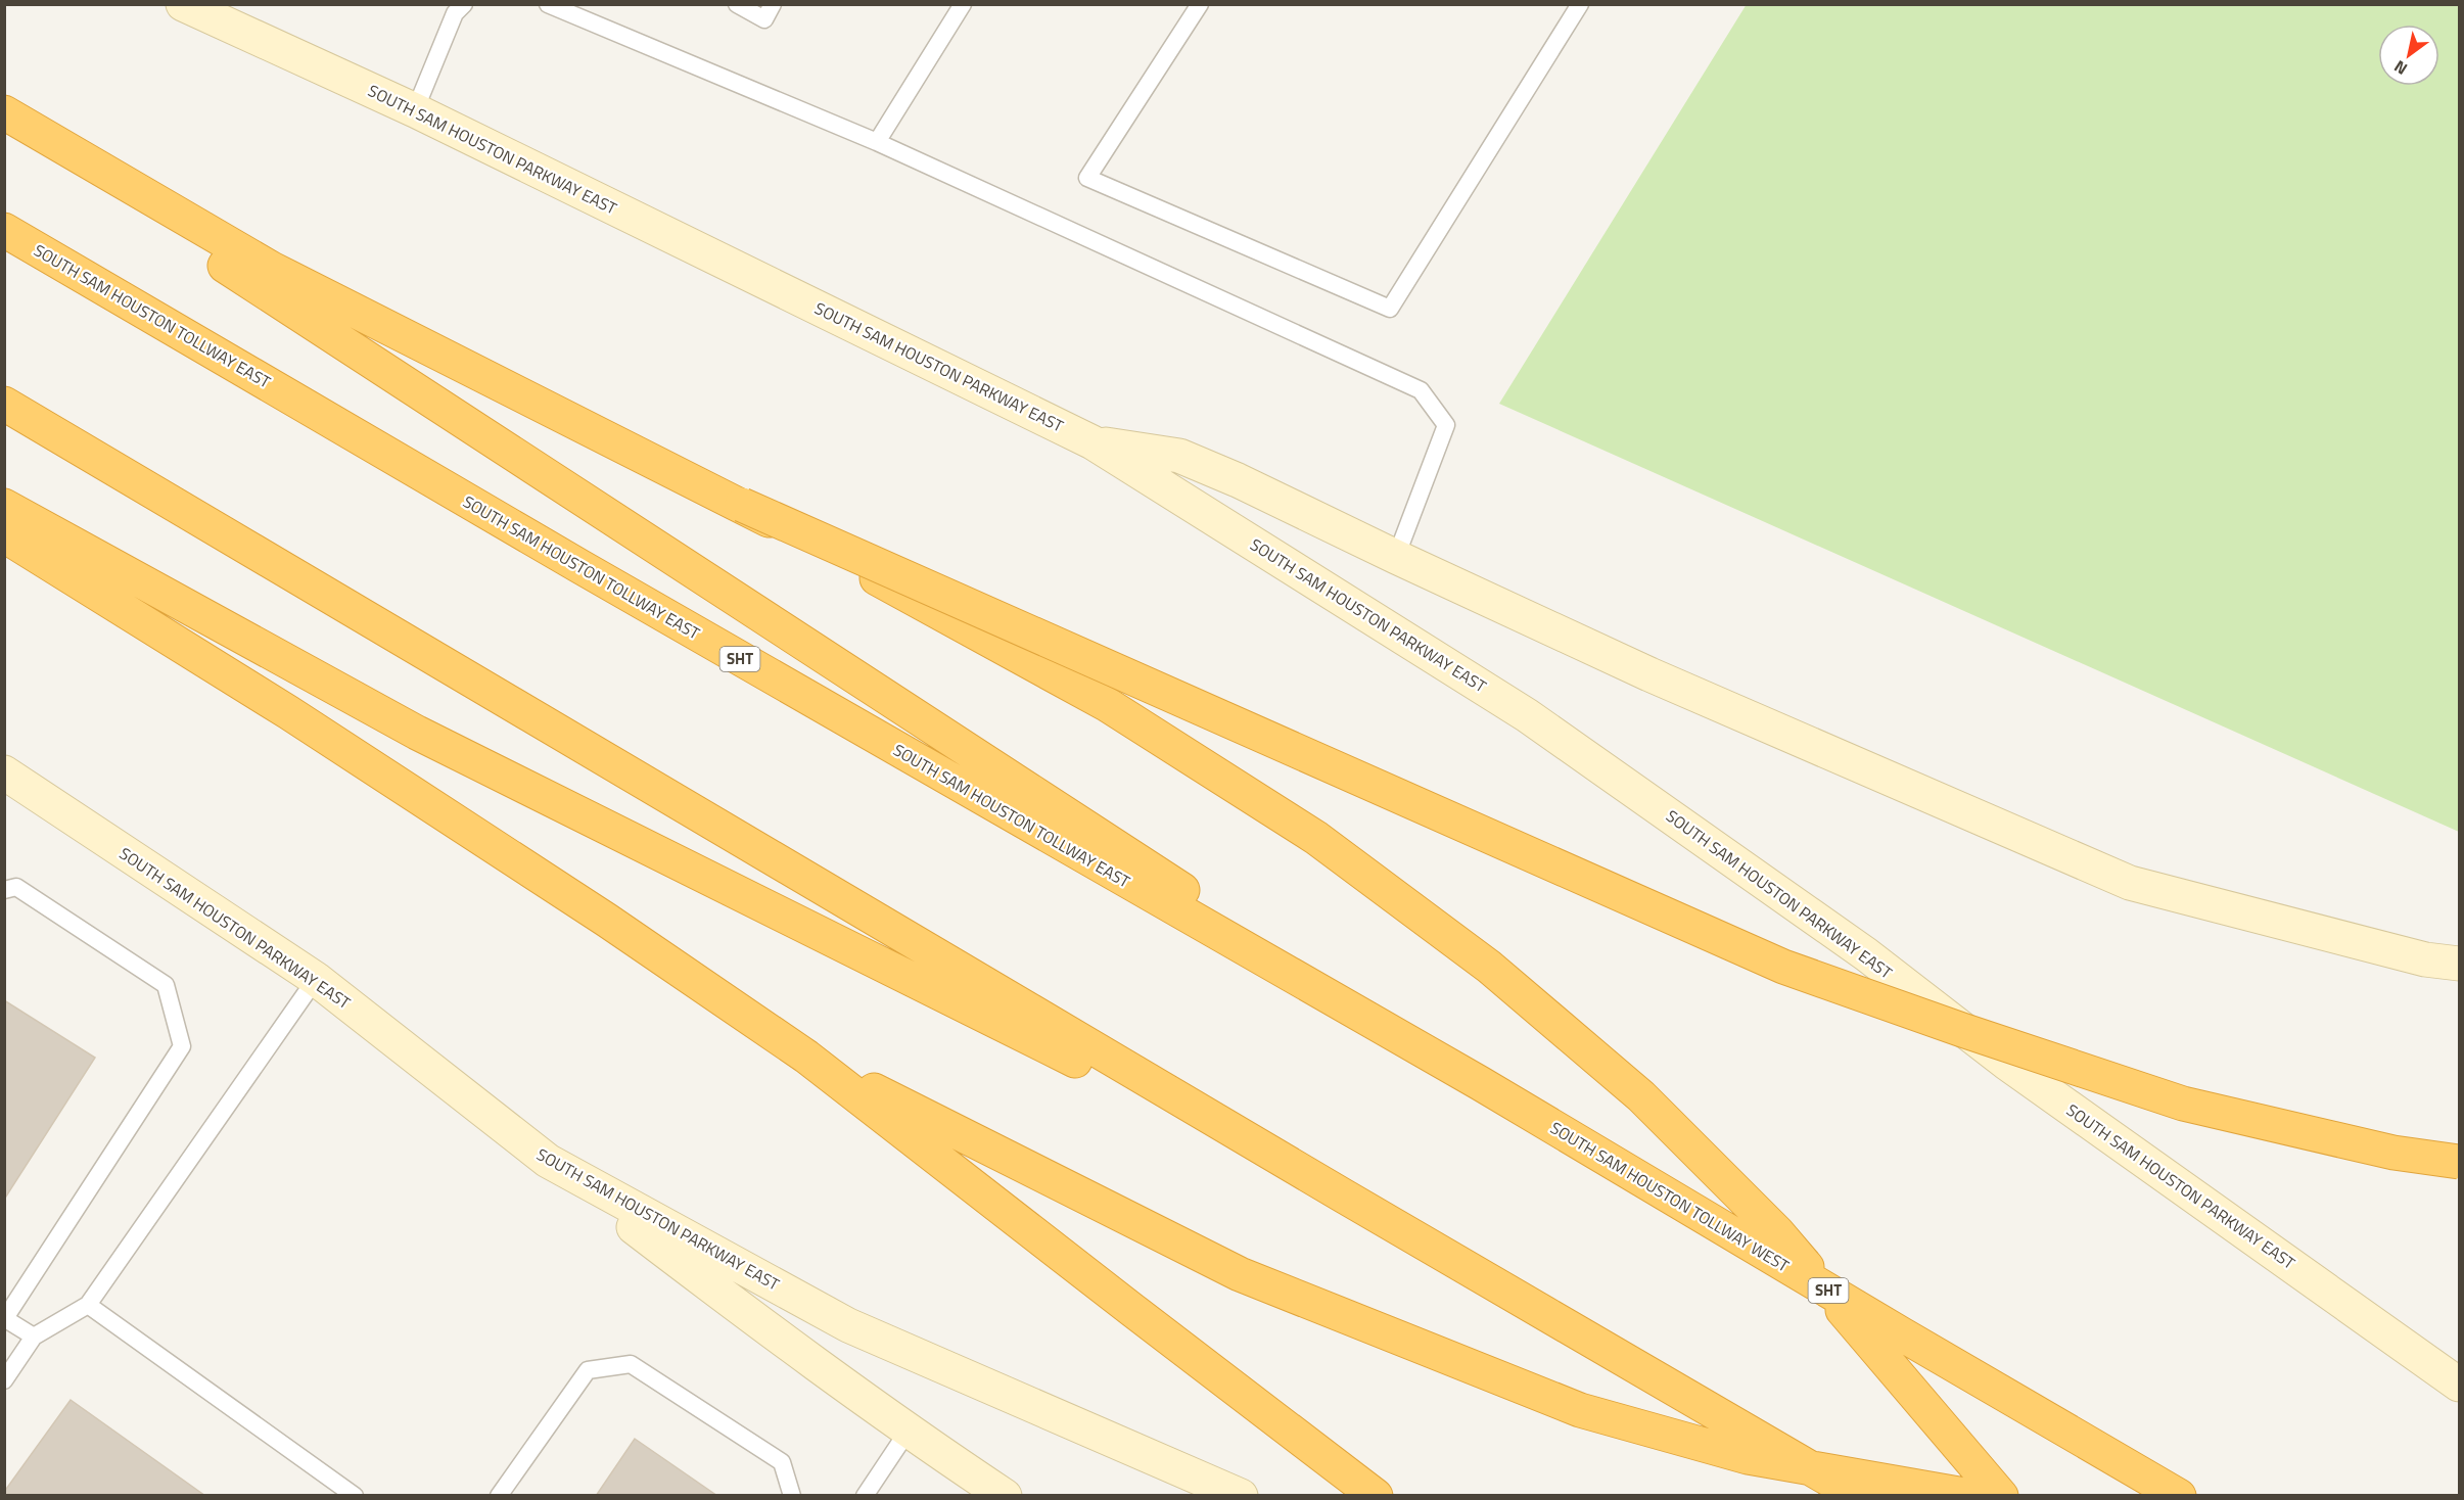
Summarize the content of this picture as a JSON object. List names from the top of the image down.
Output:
{
  "streets": {
    "highway": ["SOUTH SAM HOUSTON TOLLWAY EAST", "SHT", "SOUTH SAM HOUSTON TOLLWAY WEST"],
    "main road": ["SOUTH SAM HOUSTON PARKWAY EAST"]
  },
  "crossings": [
    ["SOUTH SAM HOUSTON TOLLWAY EAST", "SOUTH SAM HOUSTON TOLLWAY WEST"]
  ],
  "north": "bottom left"
}
